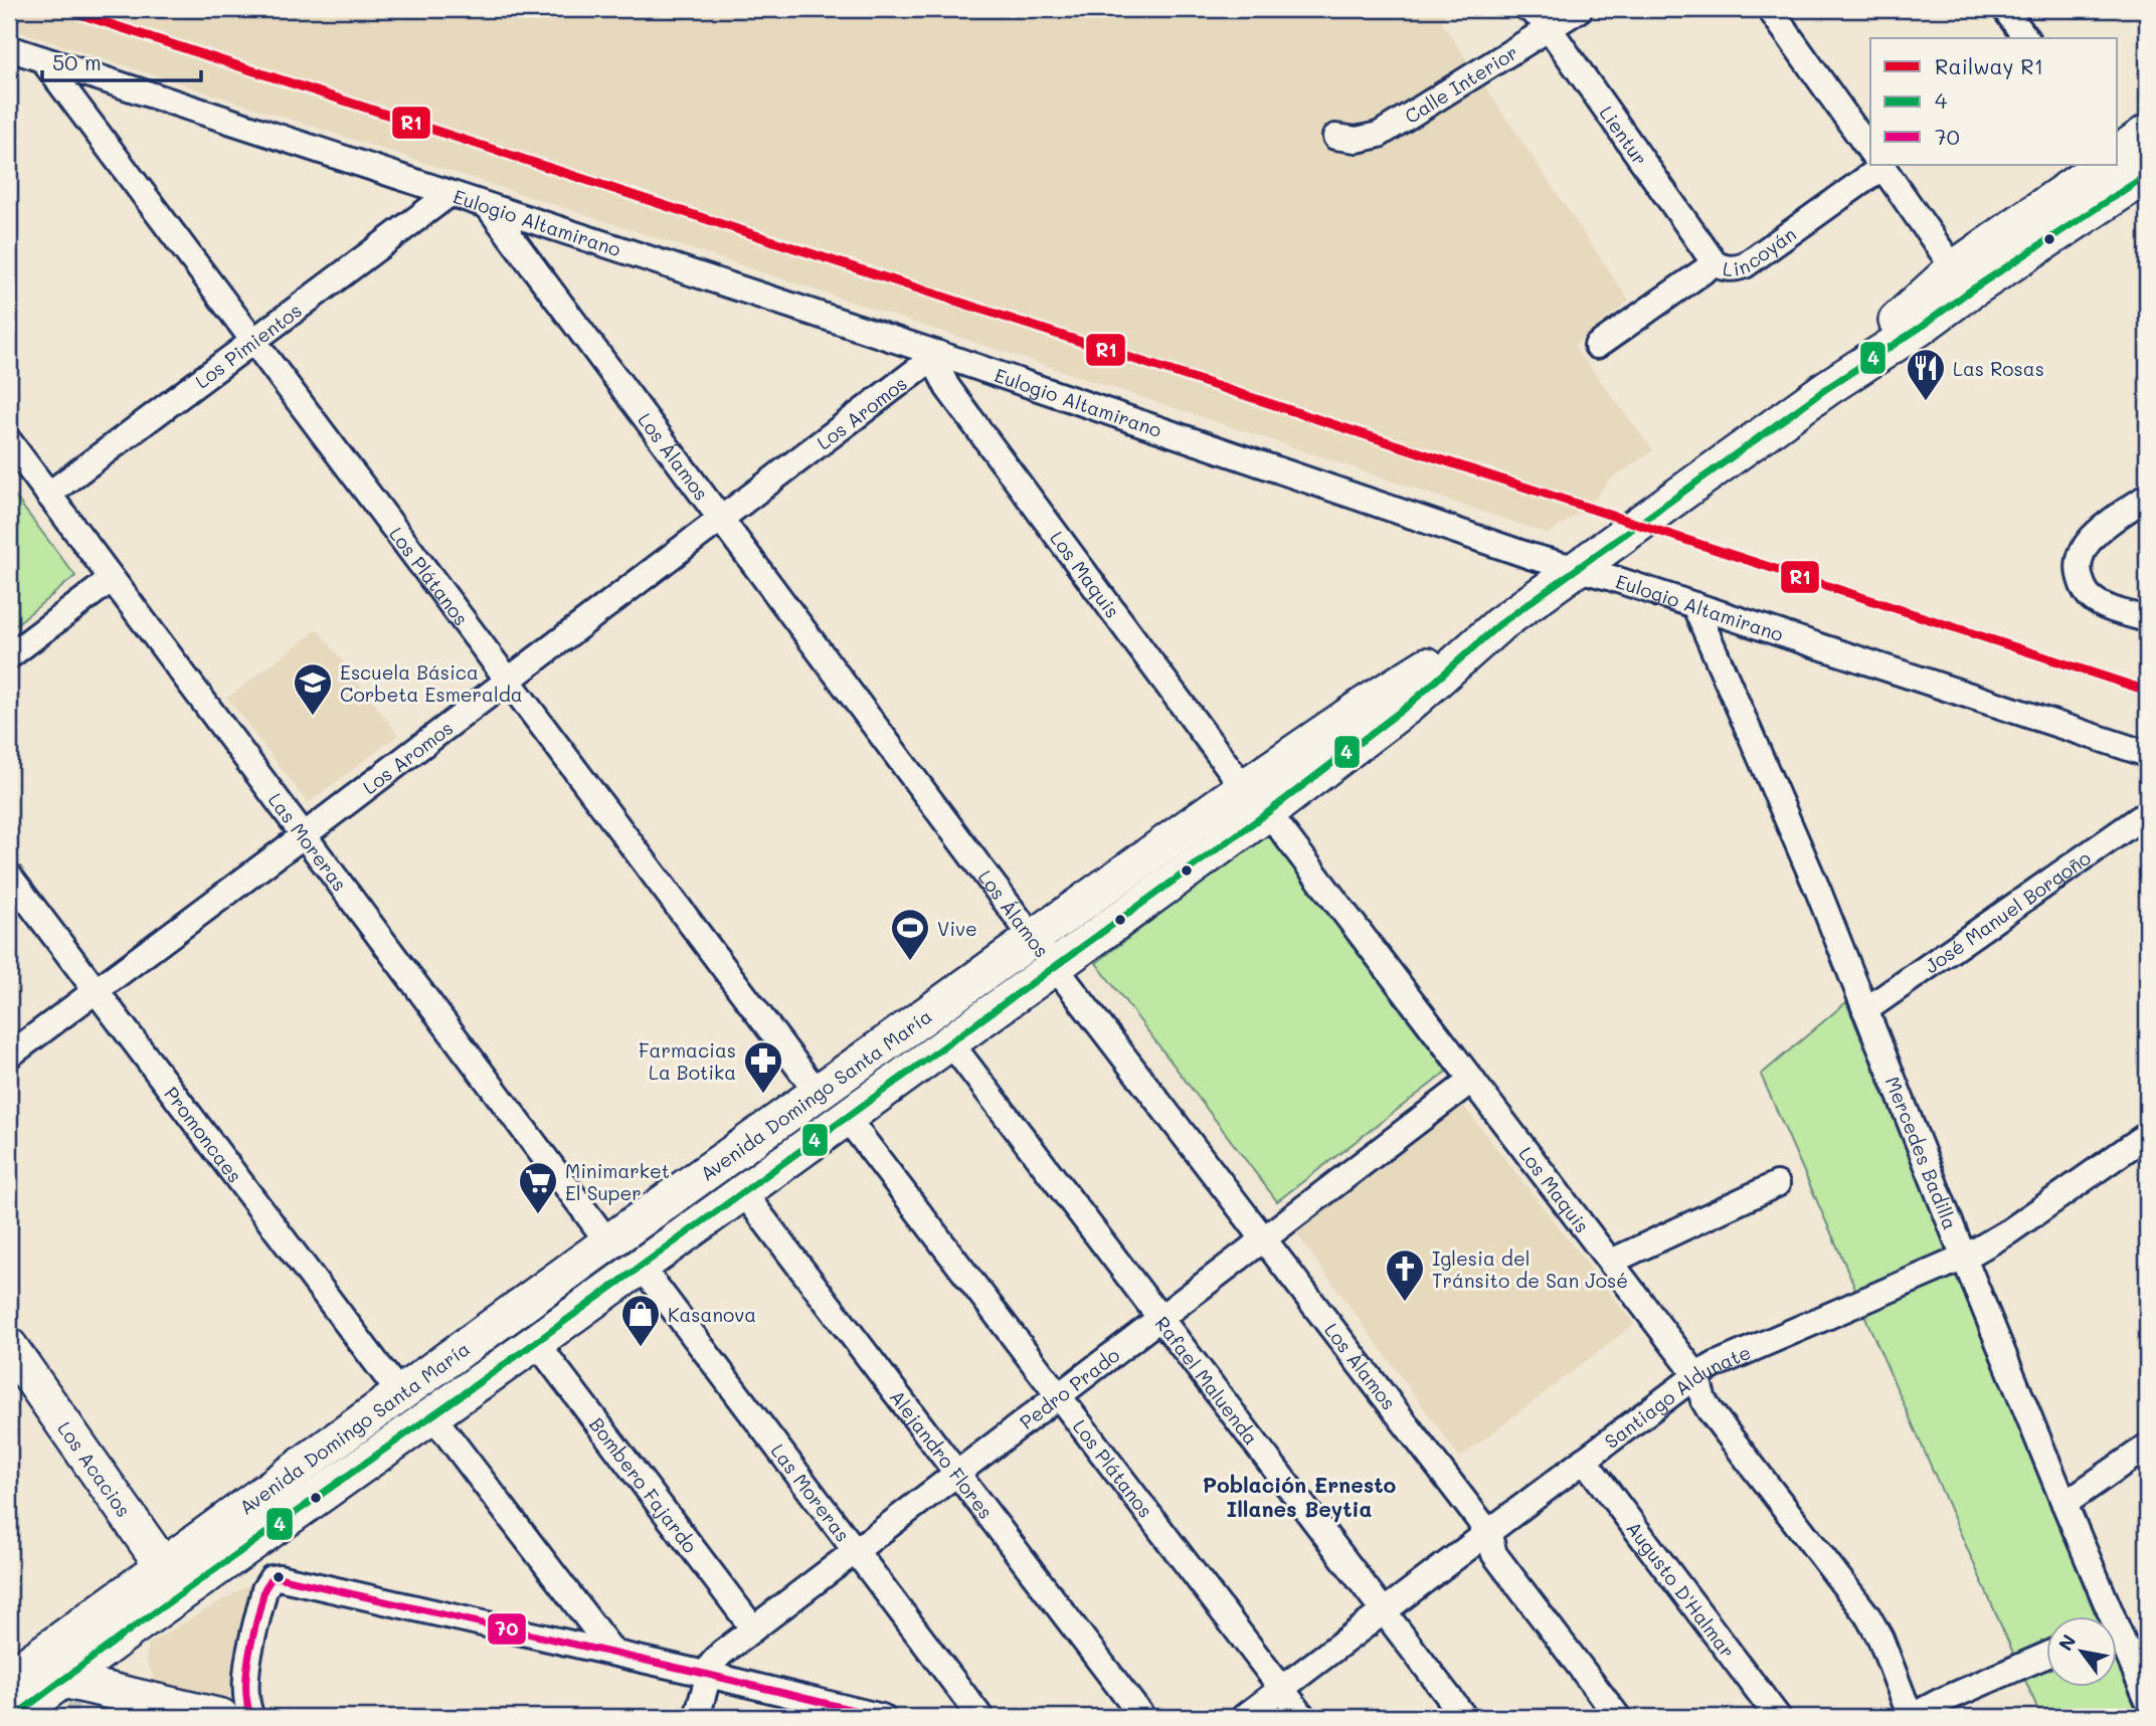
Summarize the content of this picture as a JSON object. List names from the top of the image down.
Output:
{
  "streets": {
    "main road": ["Avenida Domingo Santa María", "Los Acacios"],
    "street": [
      "Calle Interior",
      "Lientur",
      "Eulogio Altamirano",
      "Lincoyán",
      "Los Pimientos",
      "Los Aromos",
      "Los Álamos",
      "Los Maquis",
      "Los Plátanos",
      "Las Moreras",
      "José Manuel Borgoño",
      "Promoncaes",
      "Mercedes Badilla",
      "Rafael Maluenda",
      "Pedro Prado",
      "Santiago Aldunate",
      "Alejandro Flores",
      "Bombero Fajardo",
      "Augusto D'Halmar"
    ]
  },
  "crossings": [
    ["Calle Interior", "Lientur"],
    ["Lientur", "Lincoyán"],
    ["Eulogio Altamirano", "Los Pimientos"],
    ["Eulogio Altamirano", "Los Aromos"],
    ["Eulogio Altamirano", "Los Álamos"],
    ["Eulogio Altamirano", "Los Maquis"],
    ["Eulogio Altamirano", "Los Plátanos"],
    ["Eulogio Altamirano", "Avenida Domingo Santa María"],
    ["Eulogio Altamirano", "Mercedes Badilla"],
    ["Los Pimientos", "Los Plátanos"],
    ["Los Pimientos", "Las Moreras"],
    ["Los Aromos", "Los Álamos"],
    ["Los Aromos", "Los Maquis"],
    ["Los Aromos", "Los Plátanos"],
    ["Los Aromos", "Las Moreras"],
    ["Los Aromos", "Promoncaes"],
    ["Los Álamos", "Avenida Domingo Santa María"],
    ["Los Álamos", "Pedro Prado"],
    ["Los Álamos", "Santiago Aldunate"],
    ["Los Maquis", "Avenida Domingo Santa María"],
    ["Los Maquis", "Pedro Prado"],
    ["Los Maquis", "Santiago Aldunate"],
    ["Los Plátanos", "Avenida Domingo Santa María"],
    ["Los Plátanos", "Pedro Prado"],
    ["Los Plátanos", "Santiago Aldunate"],
    ["Las Moreras", "Avenida Domingo Santa María"],
    ["Las Moreras", "Pedro Prado"],
    ["José Manuel Borgoño", "Mercedes Badilla"],
    ["Avenida Domingo Santa María", "Promoncaes"],
    ["Avenida Domingo Santa María", "Rafael Maluenda"],
    ["Avenida Domingo Santa María", "Alejandro Flores"],
    ["Avenida Domingo Santa María", "Los Acacios"],
    ["Avenida Domingo Santa María", "Bombero Fajardo"],
    ["Mercedes Badilla", "Santiago Aldunate"],
    ["Rafael Maluenda", "Pedro Prado"],
    ["Rafael Maluenda", "Santiago Aldunate"],
    ["Pedro Prado", "Alejandro Flores"],
    ["Pedro Prado", "Bombero Fajardo"],
    ["Santiago Aldunate", "Augusto D'Halmar"]
  ],
  "districts": ["Población Ernesto Illanes Beytia"],
  "places": {
    "restaurant": ["Las Rosas"],
    "school or university": ["Escuela Básica Corbeta Esmeralda"],
    "sports": ["Vive"],
    "pharmacy": ["Farmacias La Botika"],
    "supermarket": ["Minimarket El Super"],
    "church": ["Iglesia del Tránsito de San José"],
    "shop": ["Kasanova"]
  },
  "lines": ["rail line R1", "transit line 4", "transit line 70"],
  "legend": ["Railway R1", "4", "70"],
  "scale_bar": "50 m",
  "north": "top left"
}
